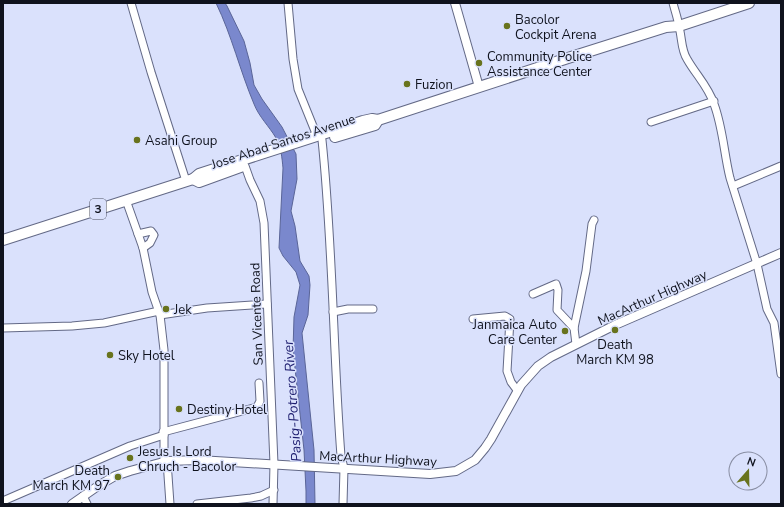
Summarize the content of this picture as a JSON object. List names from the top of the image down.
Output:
{
  "streets": {
    "highway": ["Jose Abad Santos Avenue", "3"],
    "main road": ["MacArthur Highway"],
    "street": ["San Vicente Road"]
  },
  "crossings": [
    ["Jose Abad Santos Avenue", "San Vicente Road"],
    ["MacArthur Highway", "San Vicente Road"]
  ],
  "water": ["Pasig-Potrero River"],
  "places": [
    "Bacolor Cockpit Arena",
    "Community Police Assistance Center",
    "Fuzion",
    "Asahi Group",
    "Jek",
    "Death March KM 98",
    "Janmaica Auto Care Center",
    "Sky Hotel",
    "Destiny Hotel",
    "Jesus Is Lord Chruch - Bacolor",
    "Death March KM 97"
  ],
  "north": "top"
}
